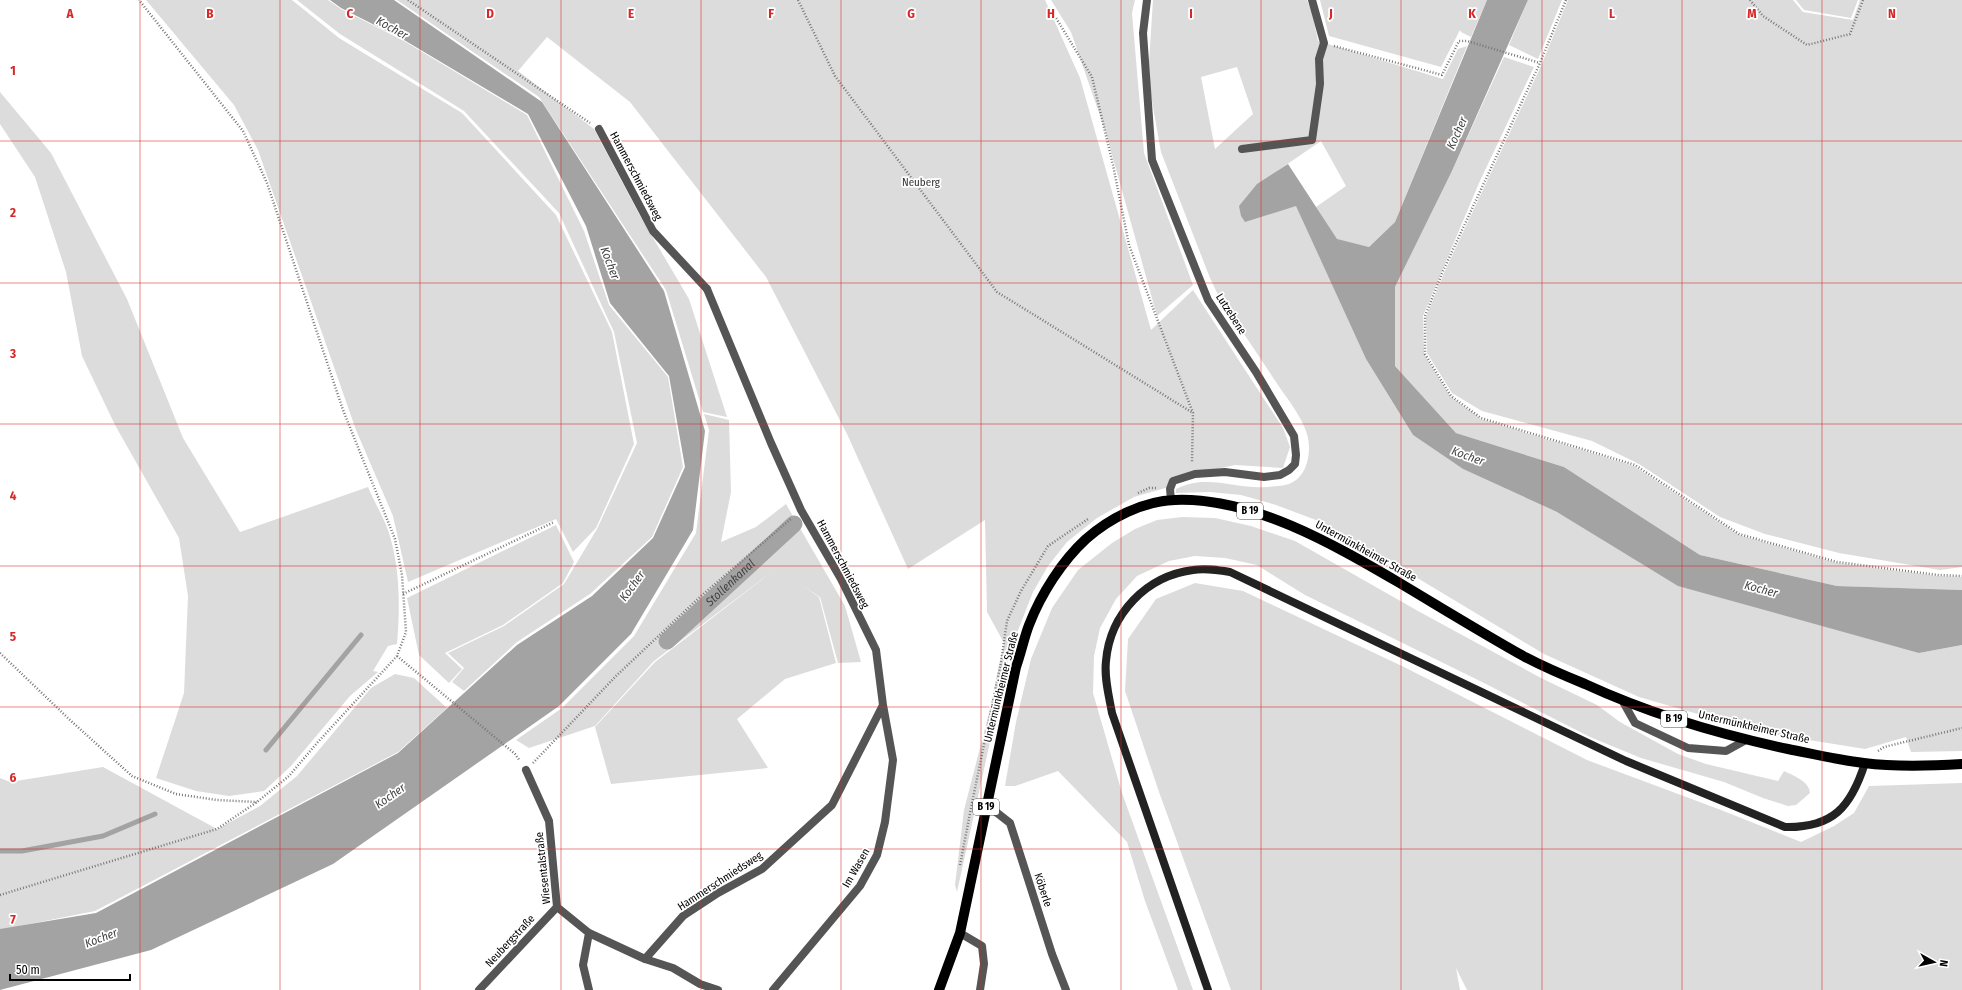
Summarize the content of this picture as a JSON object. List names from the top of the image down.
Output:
{
  "streets": {
    "main road": ["B 19", "Untermünkheimer Straße"],
    "street": [
      "Hammerschmiedsweg",
      "Lutzebene",
      "Wiesentalstraße",
      "Im Wasen",
      "Köberle",
      "Neubergstraße"
    ]
  },
  "crossings": [
    ["Hammerschmiedsweg", "Wiesentalstraße"],
    ["Hammerschmiedsweg", "Im Wasen"],
    ["Lutzebene", "Untermünkheimer Straße"],
    ["Untermünkheimer Straße", "Köberle"],
    ["Wiesentalstraße", "Neubergstraße"]
  ],
  "water": ["Kocher", "Stollenkanal"],
  "parks": ["Neuberg"],
  "scale_bar": "50 m",
  "north": "right",
  "grid": {
    "columns": [
      "A",
      "B",
      "C",
      "D",
      "E",
      "F",
      "G",
      "H",
      "I",
      "J",
      "K",
      "L",
      "M",
      "N"
    ],
    "rows": [
      "1",
      "2",
      "3",
      "4",
      "5",
      "6",
      "7"
    ]
  }
}
